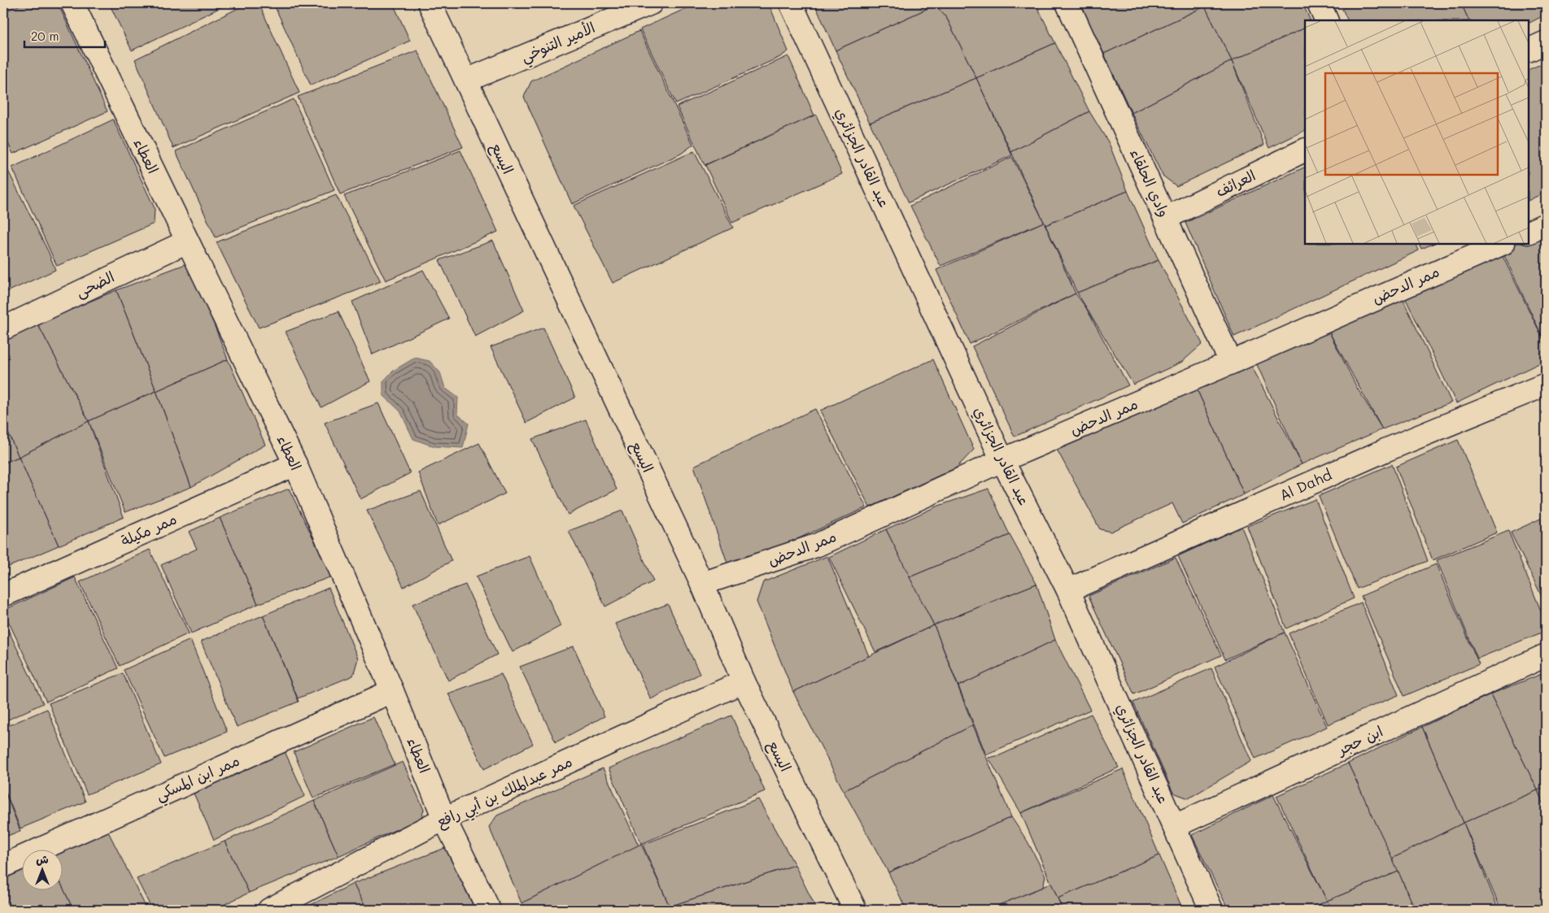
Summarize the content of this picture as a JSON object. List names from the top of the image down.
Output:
{
  "streets": {
    "street": [
      "الأمير التنوخي",
      "العطاء",
      "عبد القادر الجزائري",
      "اليسع",
      "وادي الحلقاء",
      "العرائف",
      "الضحى",
      "ممر الدحض",
      "Al Dahd",
      "ممر مكيلة",
      "ابن حجر",
      "ممر ابن المسكي",
      "ممر عبدالملك بن أبي رافع"
    ]
  },
  "crossings": [
    ["الأمير التنوخي", "اليسع"],
    ["العطاء", "الضحى"],
    ["العطاء", "ممر مكيلة"],
    ["العطاء", "ممر ابن المسكي"],
    ["العطاء", "ممر عبدالملك بن أبي رافع"],
    ["عبد القادر الجزائري", "ممر الدحض"],
    ["عبد القادر الجزائري", "Al Dahd"],
    ["عبد القادر الجزائري", "ابن حجر"],
    ["اليسع", "ممر الدحض"],
    ["اليسع", "ممر عبدالملك بن أبي رافع"],
    ["وادي الحلقاء", "العرائف"],
    ["وادي الحلقاء", "ممر الدحض"]
  ],
  "scale_bar": "20 m",
  "north": "top"
}
